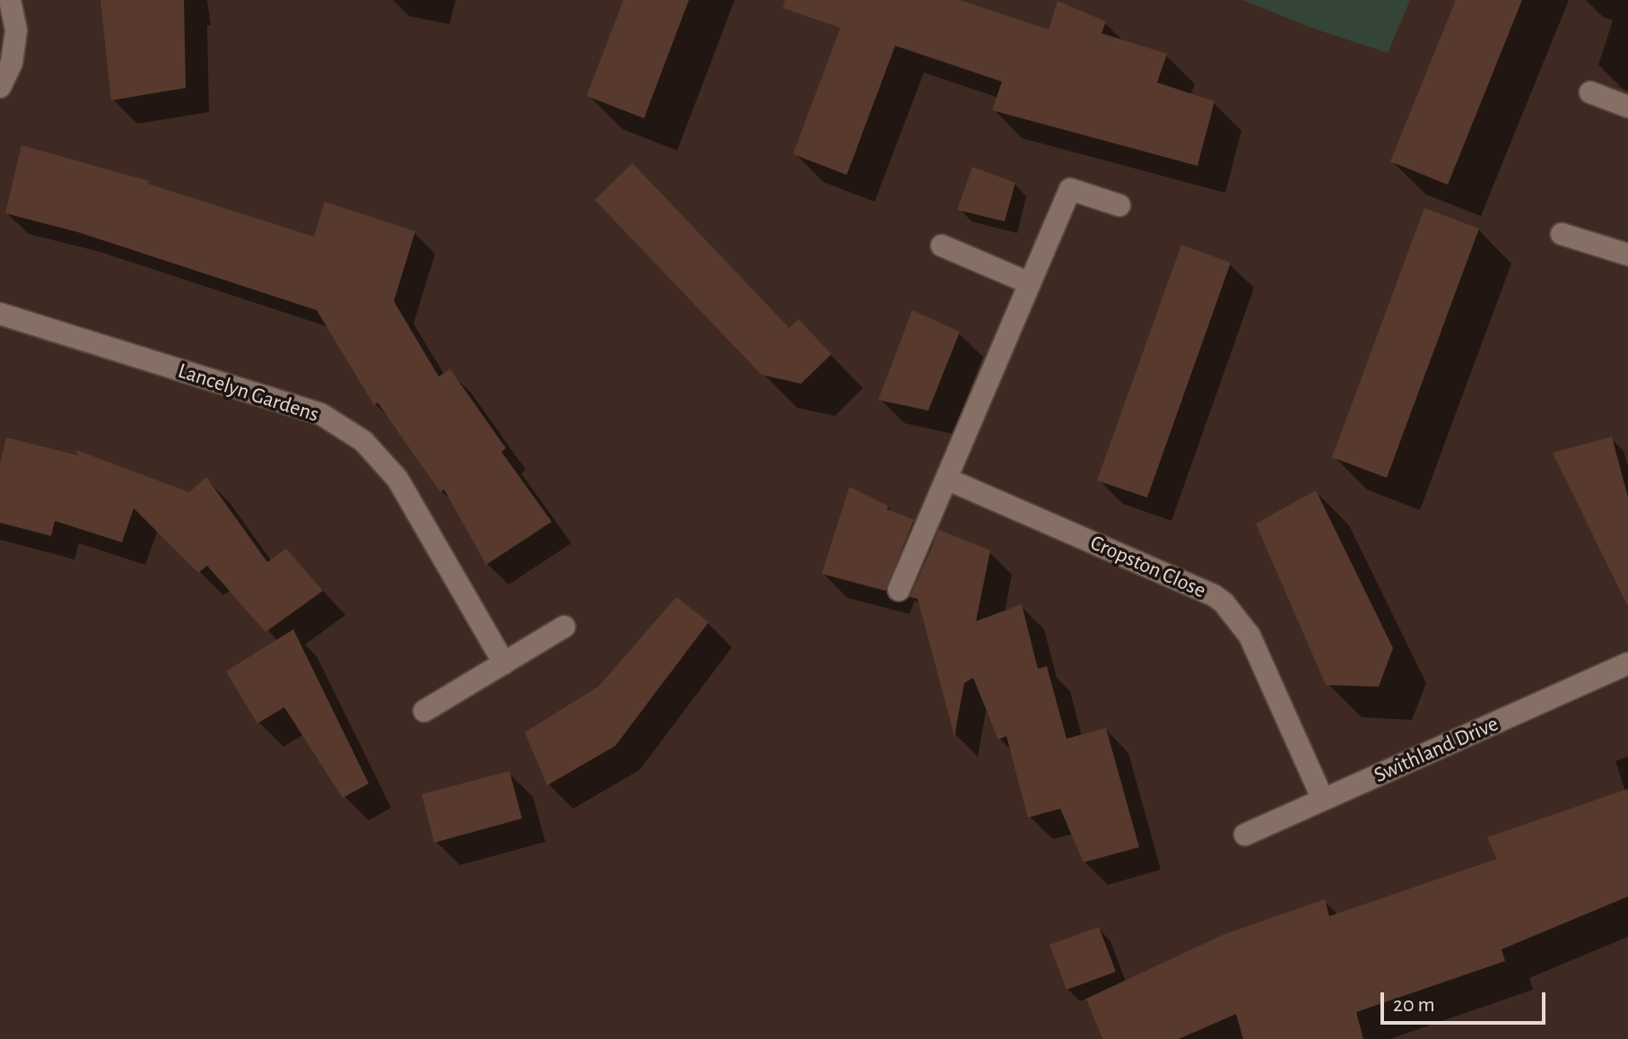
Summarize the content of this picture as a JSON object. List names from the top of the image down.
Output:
{
  "streets": {
    "street": ["Lancelyn Gardens", "Cropston Close", "Swithland Drive"]
  },
  "crossings": [
    ["Cropston Close", "Swithland Drive"]
  ],
  "scale_bar": "20 m"
}
